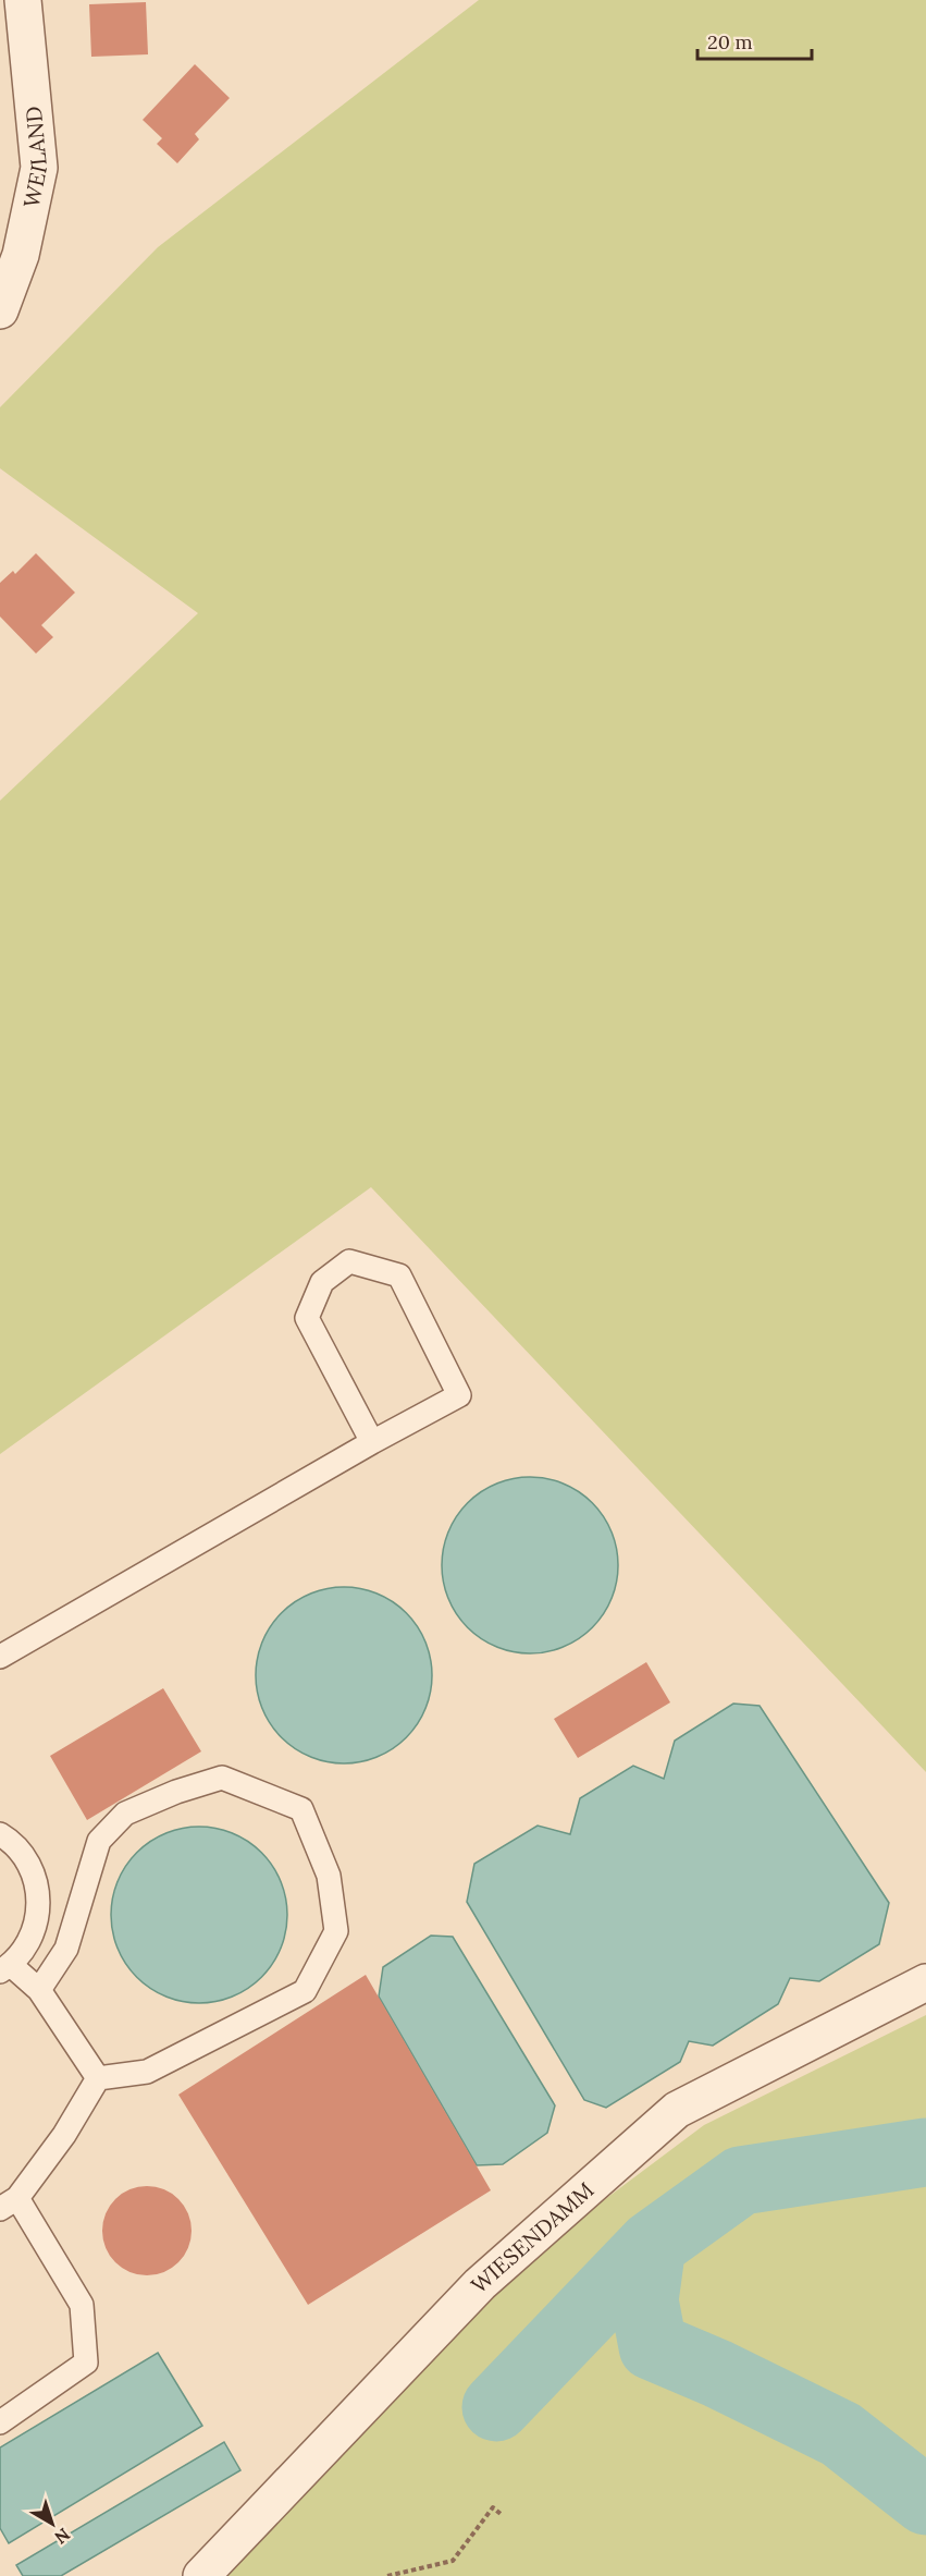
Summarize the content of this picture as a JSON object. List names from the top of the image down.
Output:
{
  "streets": {
    "street": ["WEILAND", "WIESENDAMM"]
  },
  "scale_bar": "20 m",
  "north": "bottom right"
}
